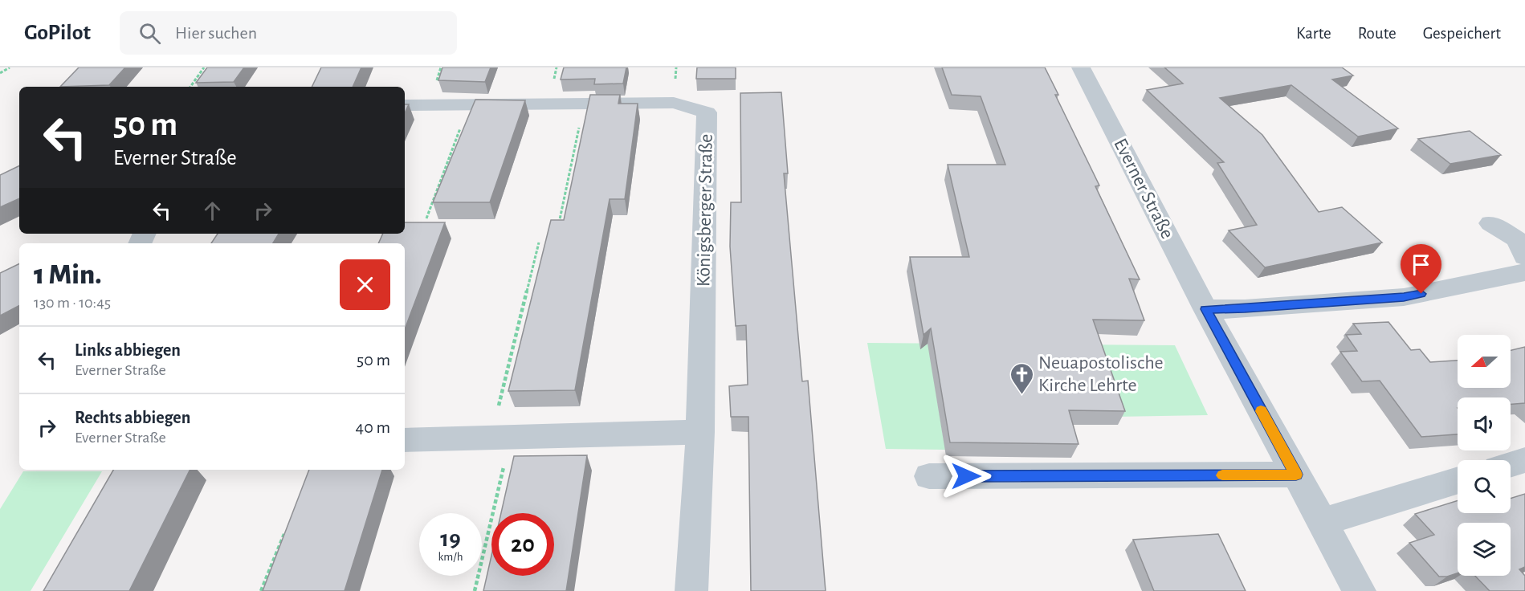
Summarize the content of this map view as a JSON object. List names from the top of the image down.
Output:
{
  "streets": {
    "street": ["Everner Straße", "Königsberger Straße"]
  },
  "places": {
    "church": ["Neuapostolische Kirche Lehrte"]
  },
  "north": "left",
  "page": {
    "header": "GoPilot",
    "search": "Hier suchen",
    "nav": ["Karte", "Route", "Gespeichert"],
    "turn": ["50 m", "Everner Straße"],
    "heading": ["1 Min.", "130 m · 10:45"],
    "list": [
      {
        "name": "Links abbiegen",
        "note": "Everner Straße",
        "value": "50 m"
      },
      {
        "name": "Rechts abbiegen",
        "note": "Everner Straße",
        "value": "40 m"
      }
    ],
    "speed": "19 km/h",
    "limit": "20"
  }
}
